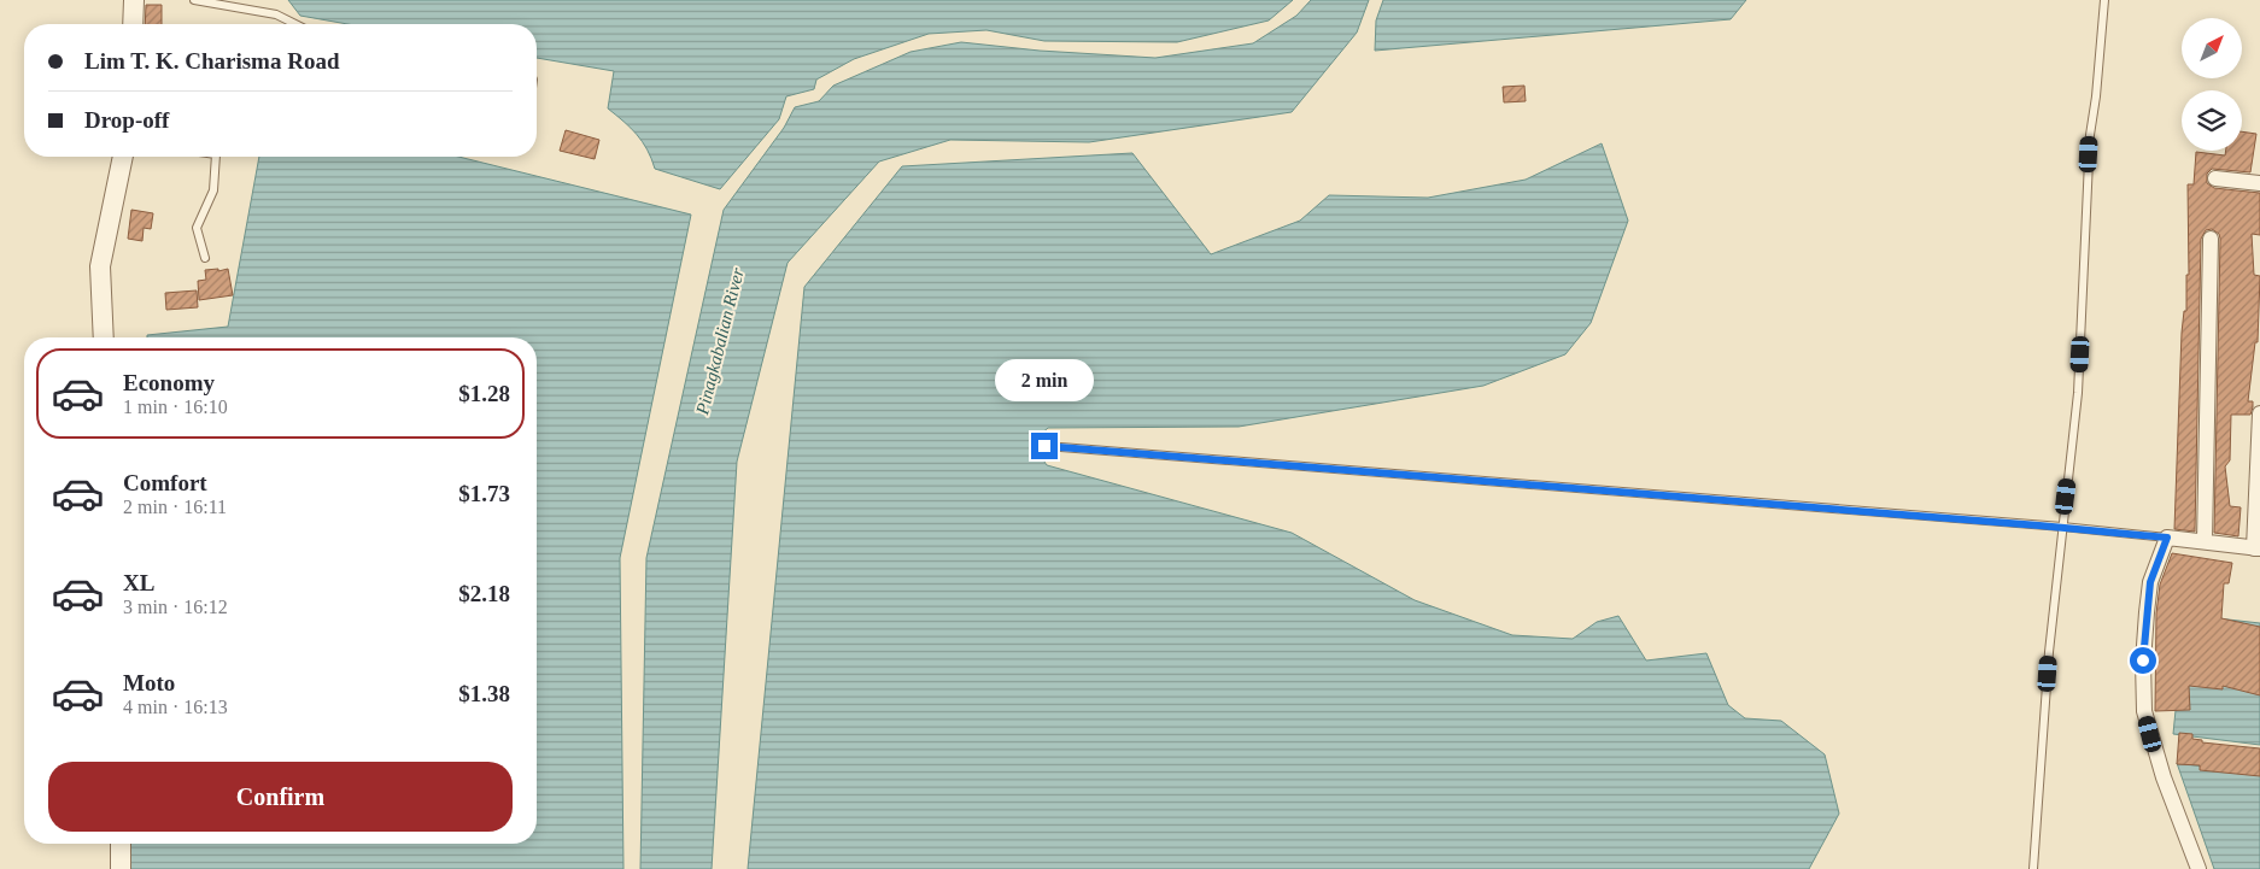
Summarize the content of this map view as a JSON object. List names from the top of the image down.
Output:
{
  "water": ["Pinagkabalian River"],
  "north": "top right",
  "page": {
    "banner": ["Lim T. K. Charisma Road", "Drop-off"],
    "list": [
      {
        "name": "Economy",
        "note": "1 min · 16:10",
        "value": "$1.28"
      },
      {
        "name": "Comfort",
        "note": "2 min · 16:11",
        "value": "$1.73"
      },
      {
        "name": "XL",
        "note": "3 min · 16:12",
        "value": "$2.18"
      },
      {
        "name": "Moto",
        "note": "4 min · 16:13",
        "value": "$1.38"
      }
    ],
    "bubble": "2 min",
    "buttons": "Confirm"
  }
}
